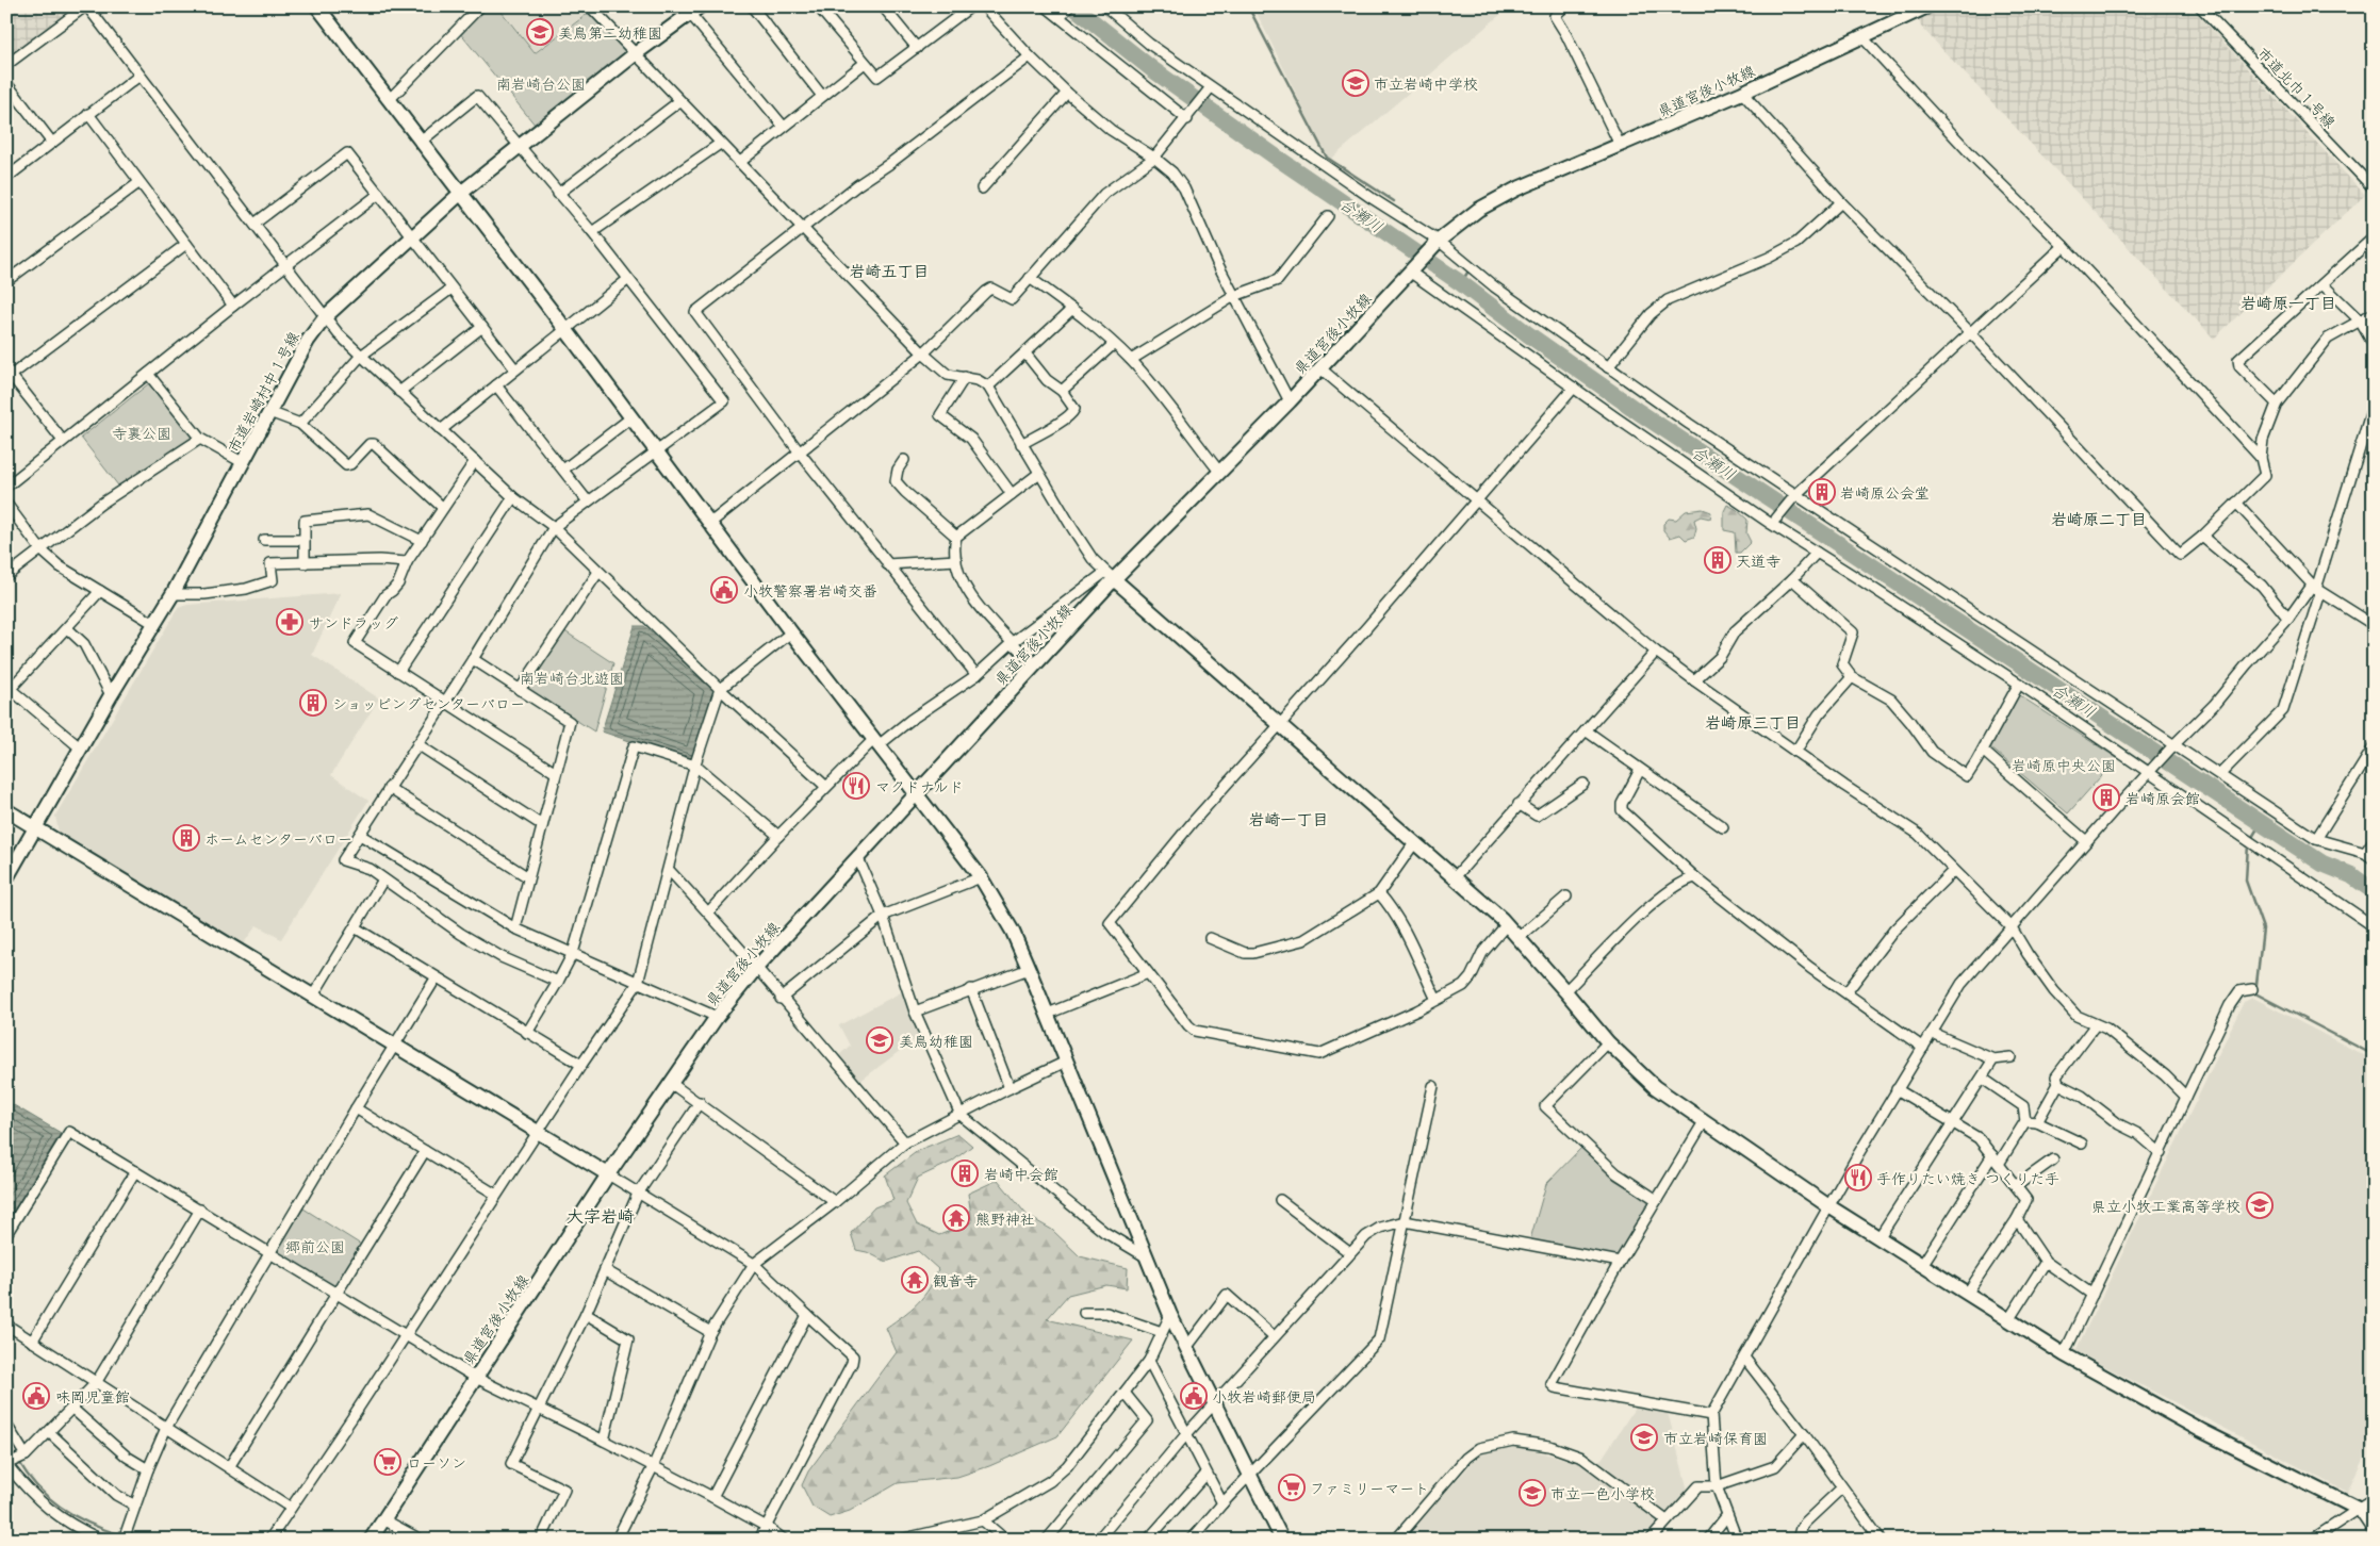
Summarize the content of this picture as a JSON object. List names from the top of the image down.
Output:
{
  "streets": {
    "street": ["市道北巾１号線", "県道宮後小牧線", "市道岩崎村中１号線"]
  },
  "districts": [
    "岩崎五丁目",
    "岩崎原一丁目",
    "岩崎原二丁目",
    "岩崎原三丁目",
    "岩崎一丁目",
    "大字岩崎"
  ],
  "water": ["合瀬川"],
  "parks": [
    "南岩崎台公園",
    "寺裏公園",
    "南岩崎台北遊園",
    "岩崎原中央公園",
    "郷前公園"
  ],
  "places": {
    "school or university": [
      "美鳥第二幼稚園",
      "市立岩崎中学校",
      "美鳥幼稚園",
      "県立小牧工業高等学校",
      "市立岩崎保育園",
      "市立一色小学校"
    ],
    "building": [
      "岩崎原公会堂",
      "天道寺",
      "ショッピングセンターバロー",
      "岩崎原会館",
      "ホームセンターバロー",
      "岩崎中会館"
    ],
    "public building": ["小牧警察署岩崎交番", "味岡児童館", "小牧岩崎郵便局"],
    "pharmacy": ["サンドラッグ"],
    "restaurant": ["マクドナルド", "手作りたい焼き つくりた手"],
    "temple": ["熊野神社", "観音寺"],
    "supermarket": ["ローソン", "ファミリーマート"]
  }
}
